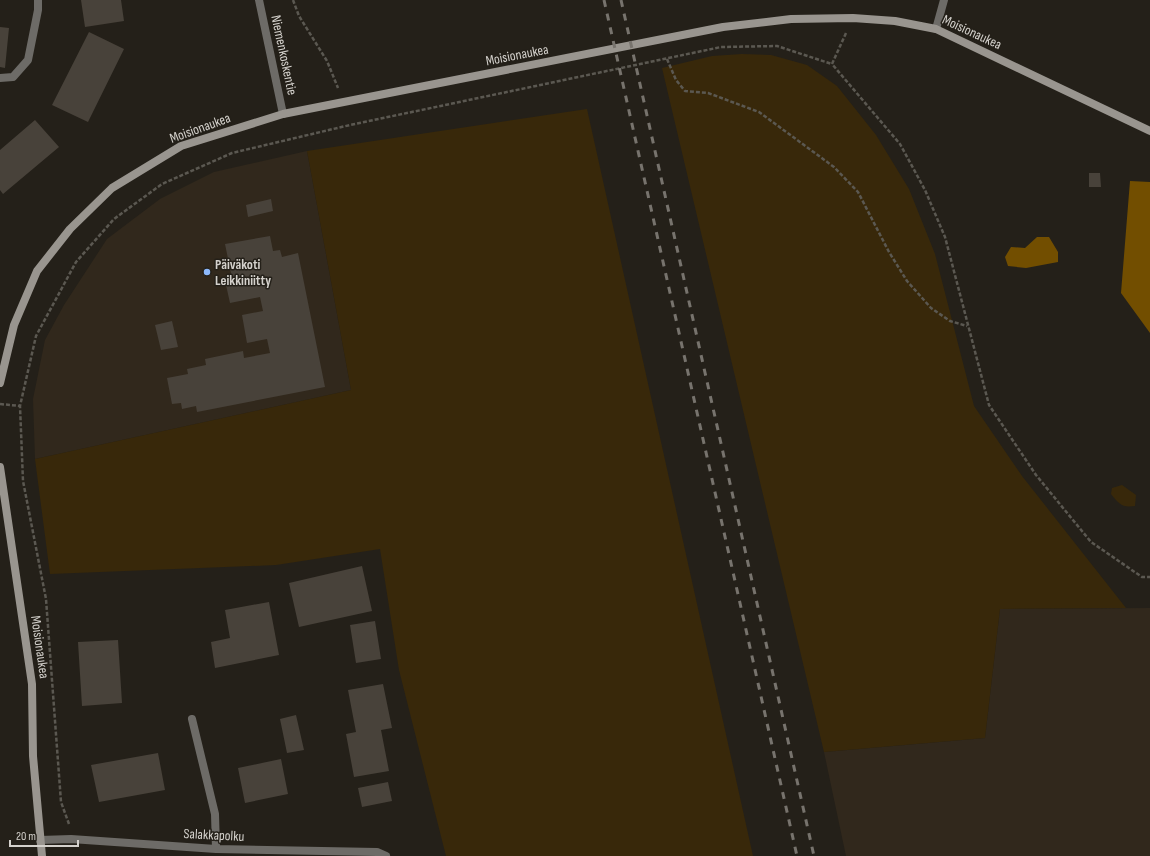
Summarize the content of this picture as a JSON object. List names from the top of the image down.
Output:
{
  "streets": {
    "street": ["Moisionaukea", "Niemenkoskentie", "Salakkapolku"]
  },
  "crossings": [
    ["Moisionaukea", "Niemenkoskentie"],
    ["Moisionaukea", "Salakkapolku"]
  ],
  "places": ["Päiväkoti Leikkiniitty"],
  "scale_bar": "20 m"
}
